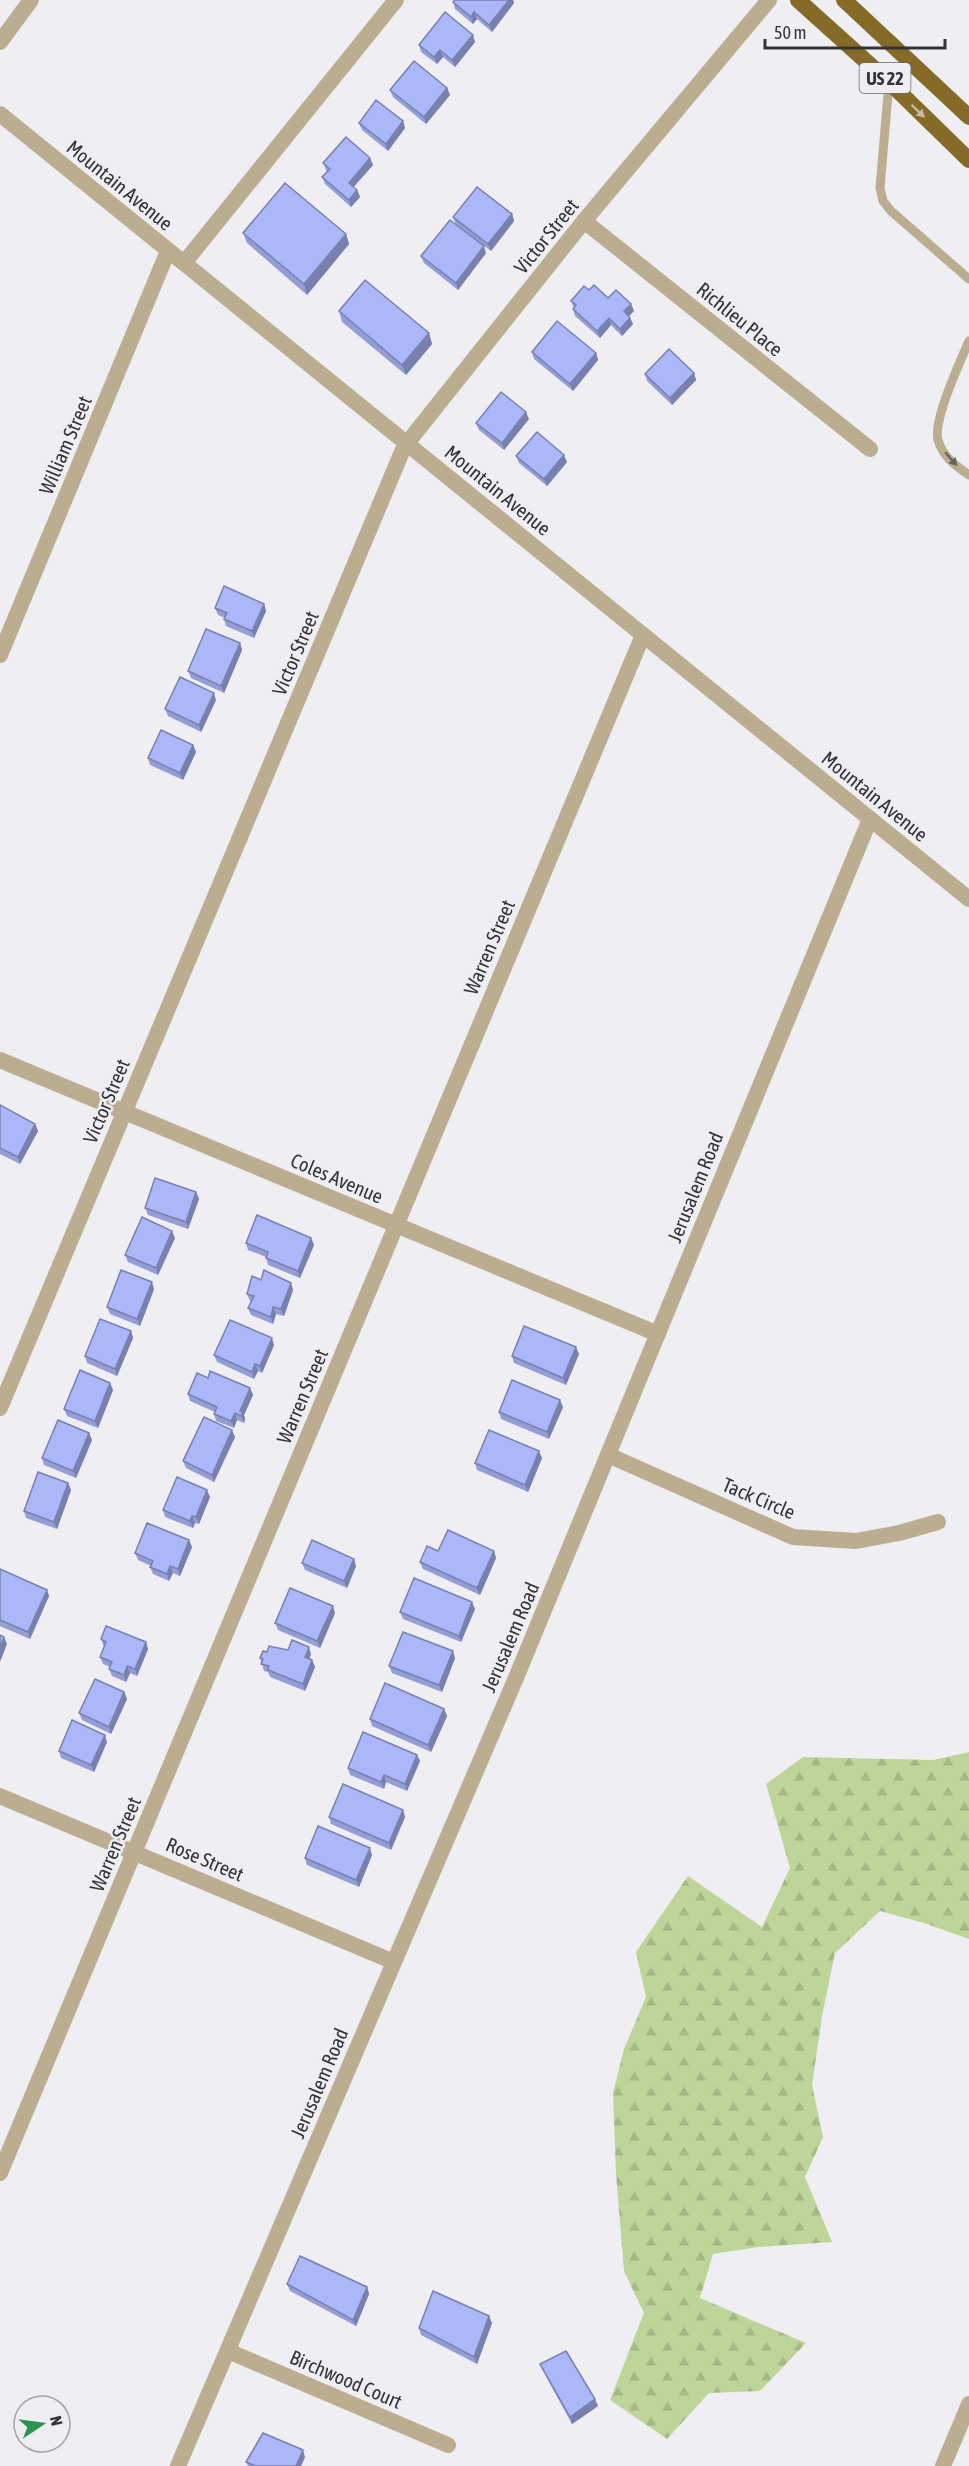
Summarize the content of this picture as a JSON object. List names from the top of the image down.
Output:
{
  "streets": {
    "highway": ["US 22"],
    "street": [
      "Mountain Avenue",
      "Victor Street",
      "Richlieu Place",
      "William Street",
      "Warren Street",
      "Coles Avenue",
      "Jerusalem Road",
      "Tack Circle",
      "Rose Street",
      "Birchwood Court"
    ]
  },
  "crossings": [
    ["Mountain Avenue", "Victor Street"],
    ["Mountain Avenue", "William Street"],
    ["Mountain Avenue", "Warren Street"],
    ["Mountain Avenue", "Jerusalem Road"],
    ["Victor Street", "Richlieu Place"],
    ["Victor Street", "Coles Avenue"],
    ["Warren Street", "Coles Avenue"],
    ["Warren Street", "Rose Street"],
    ["Coles Avenue", "Jerusalem Road"],
    ["Jerusalem Road", "Tack Circle"],
    ["Jerusalem Road", "Rose Street"],
    ["Jerusalem Road", "Birchwood Court"]
  ],
  "scale_bar": "50 m",
  "north": "right"
}
